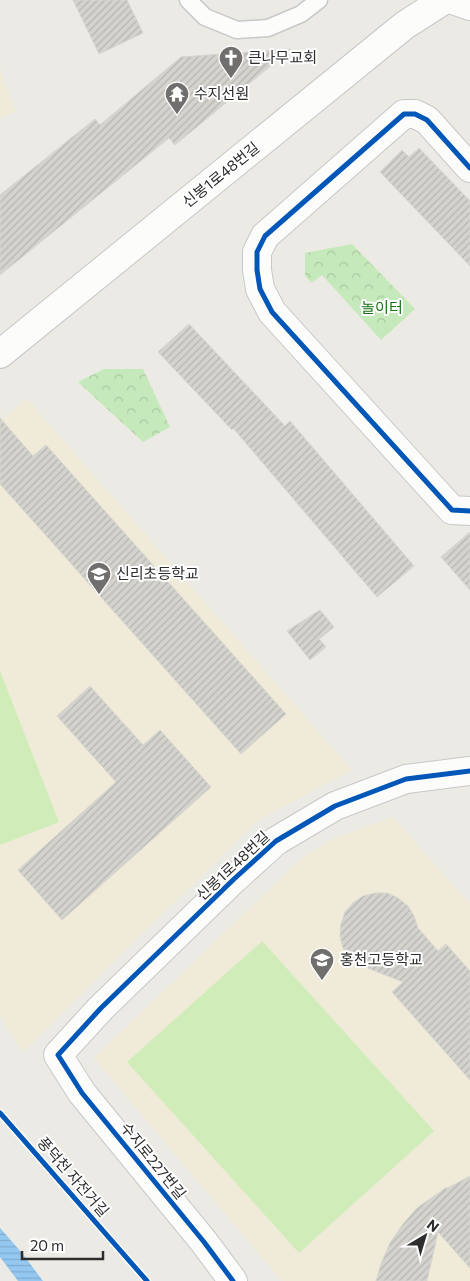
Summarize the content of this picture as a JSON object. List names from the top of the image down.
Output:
{
  "streets": {
    "street": ["신봉1로48번길", "수지로227번길"],
    "cycle path": ["풍덕천 자전거길"]
  },
  "crossings": [
    ["신봉1로48번길", "수지로227번길"]
  ],
  "parks": ["놀이터"],
  "places": {
    "church": ["큰나무교회"],
    "temple": ["수지선원"],
    "school or university": ["신리초등학교", "홍천고등학교"]
  },
  "scale_bar": "20 m",
  "north": "top right"
}
